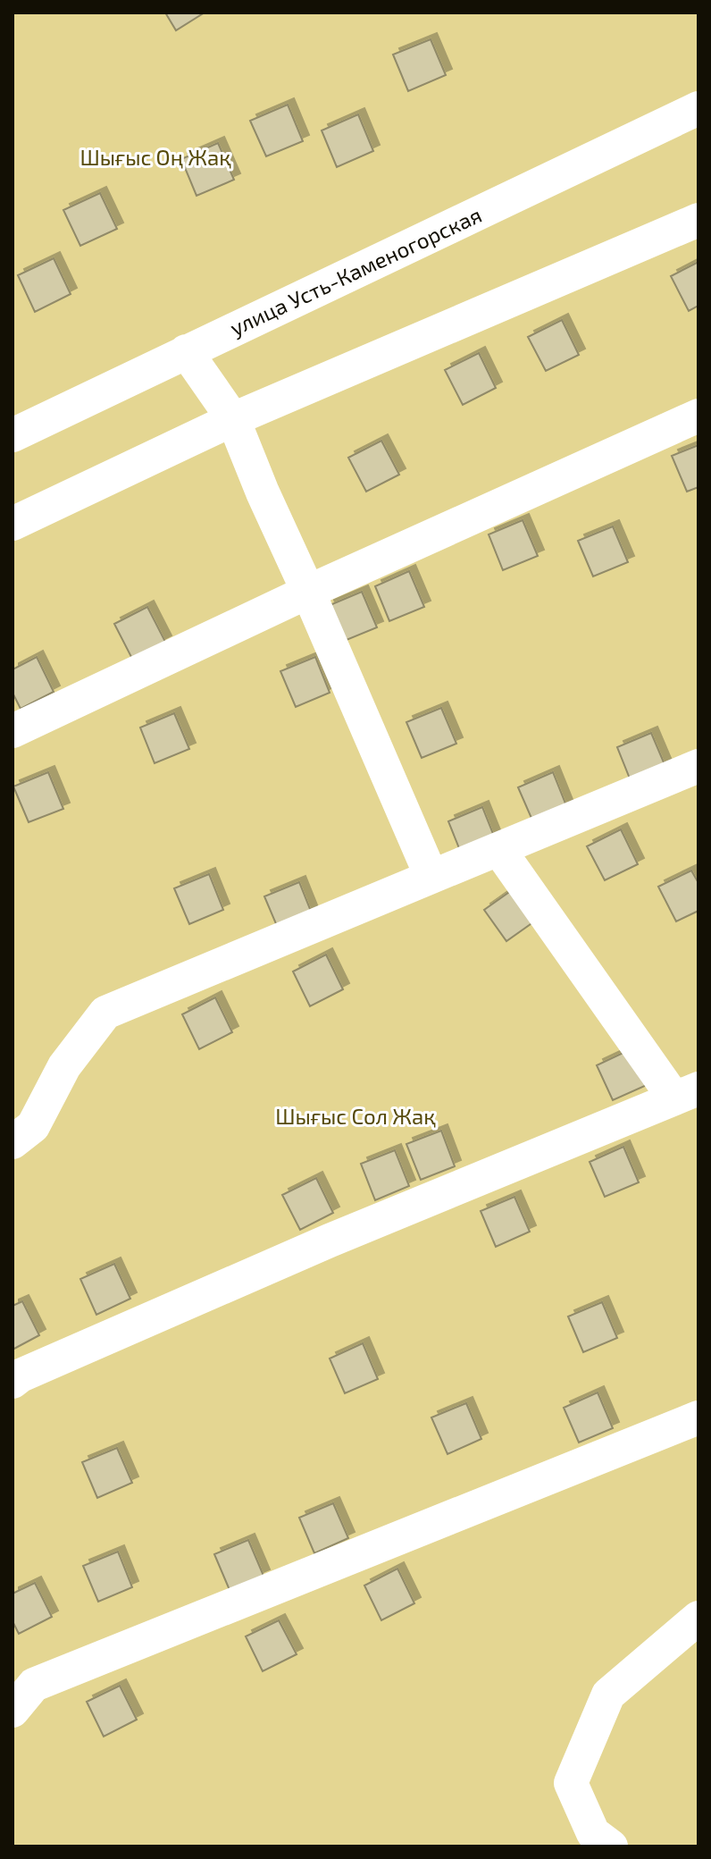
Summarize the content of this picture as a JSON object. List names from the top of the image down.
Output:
{
  "streets": {
    "street": ["улица Усть-Каменогорская"]
  },
  "parks": ["Шығыс Оң Жақ", "Шығыс Сол Жақ"]
}
